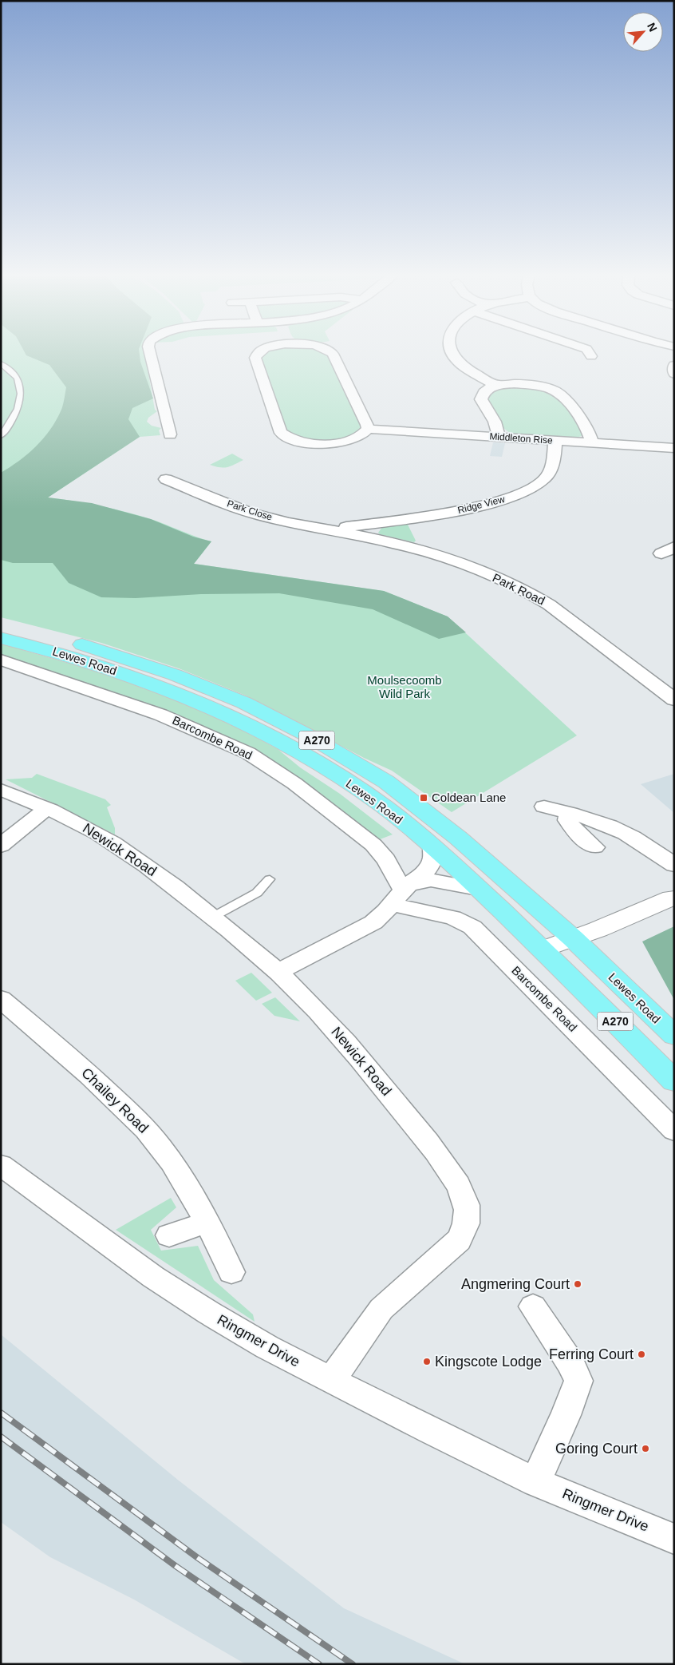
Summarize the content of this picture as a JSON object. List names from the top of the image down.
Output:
{
  "streets": {
    "main road": ["Lewes Road", "A270"],
    "street": [
      "Middleton Rise",
      "Ridge View",
      "Park Close",
      "Park Road",
      "Barcombe Road",
      "Newick Road",
      "Chailey Road",
      "Ringmer Drive"
    ]
  },
  "crossings": [
    ["Middleton Rise", "Ridge View"],
    ["Ridge View", "Park Road"],
    ["Park Close", "Park Road"],
    ["Newick Road", "Ringmer Drive"]
  ],
  "parks": ["Moulsecoomb Wild Park"],
  "places": {
    "transit": ["Coldean Lane"],
    "other": [
      "Angmering Court",
      "Ferring Court",
      "Kingscote Lodge",
      "Goring Court"
    ]
  },
  "north": "top right"
}
